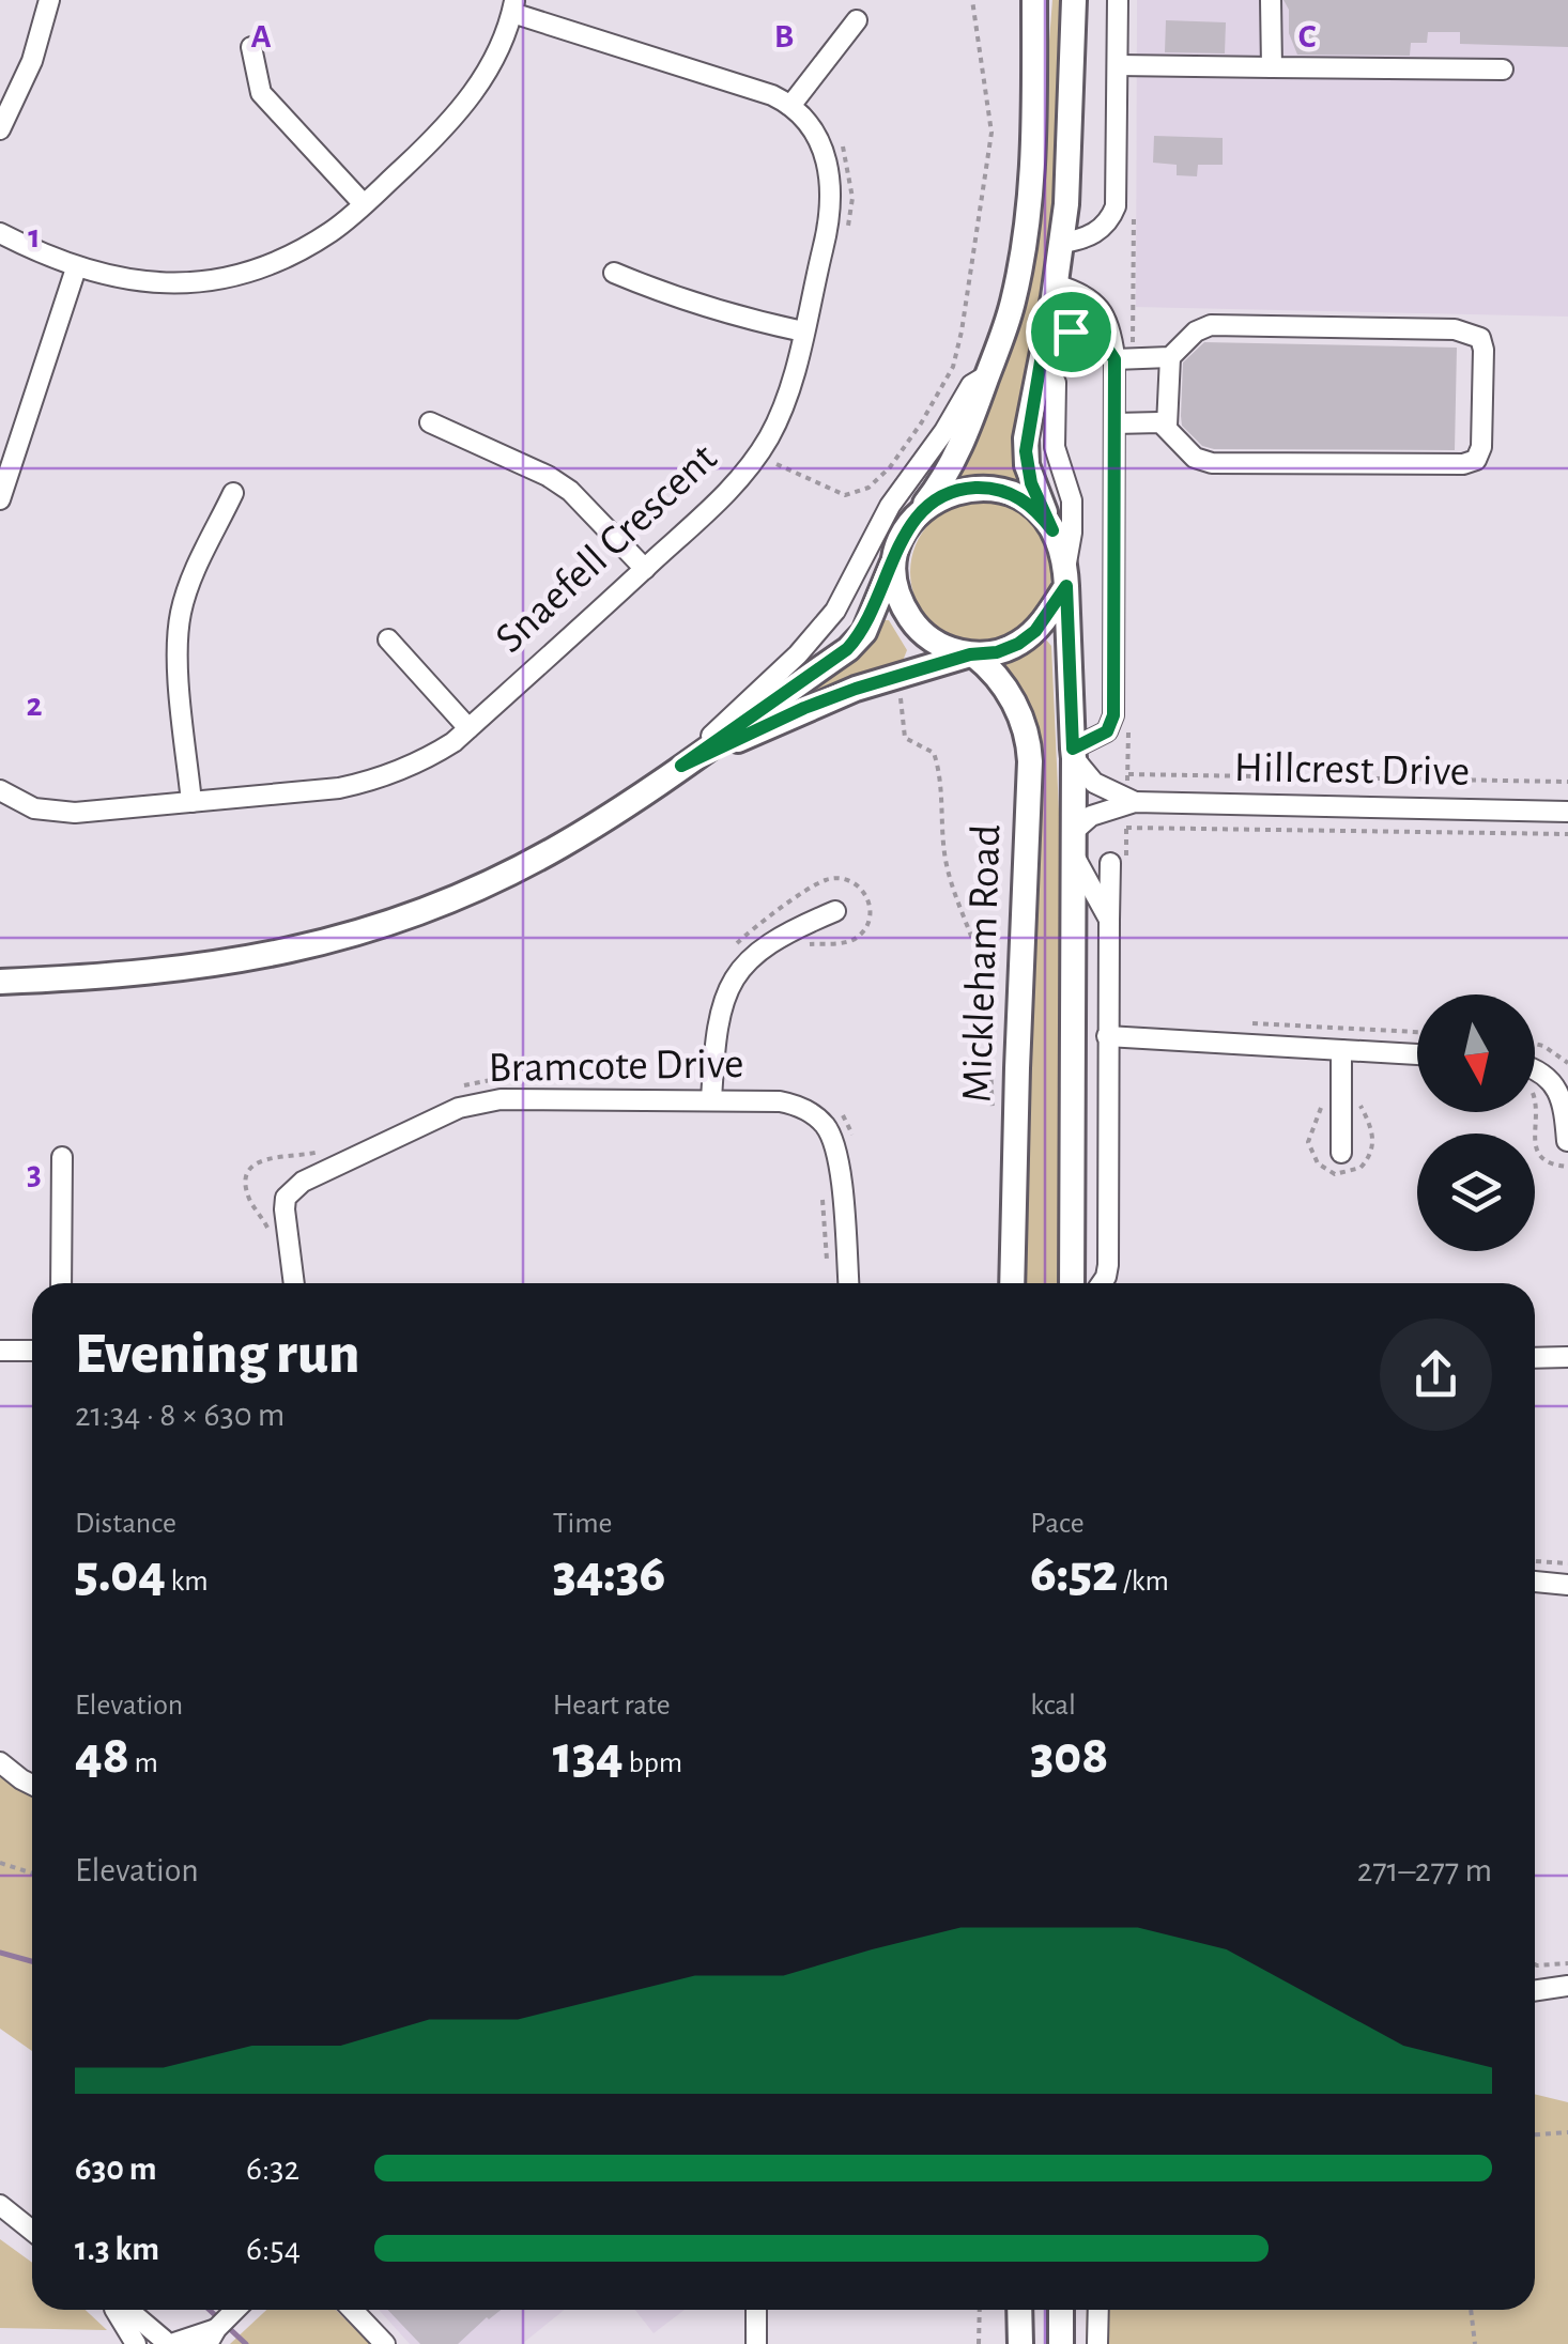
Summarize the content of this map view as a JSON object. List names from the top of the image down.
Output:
{
  "streets": {
    "main road": ["Mickleham Road"],
    "street": ["Snaefell Crescent", "Hillcrest Drive", "Bramcote Drive"]
  },
  "crossings": [
    ["Hillcrest Drive", "Mickleham Road"]
  ],
  "north": "bottom",
  "page": {
    "heading": ["Evening run", "21:34 · 8 × 630 m"],
    "stats": [
      ["Distance", "5.04 km"],
      ["Time", "34:36"],
      ["Pace", "6:52 /km"],
      ["Elevation", "48 m"],
      ["Heart rate", "134 bpm"],
      ["kcal", "308"]
    ],
    "chart": ["Elevation", "271–277 m"],
    "list": [
      {
        "name": "630 m",
        "note": "6:32"
      },
      {
        "name": "1.3 km",
        "note": "6:54"
      }
    ]
  },
  "grid": {
    "columns": ["A", "B", "C"],
    "rows": ["1", "2", "3"]
  }
}
